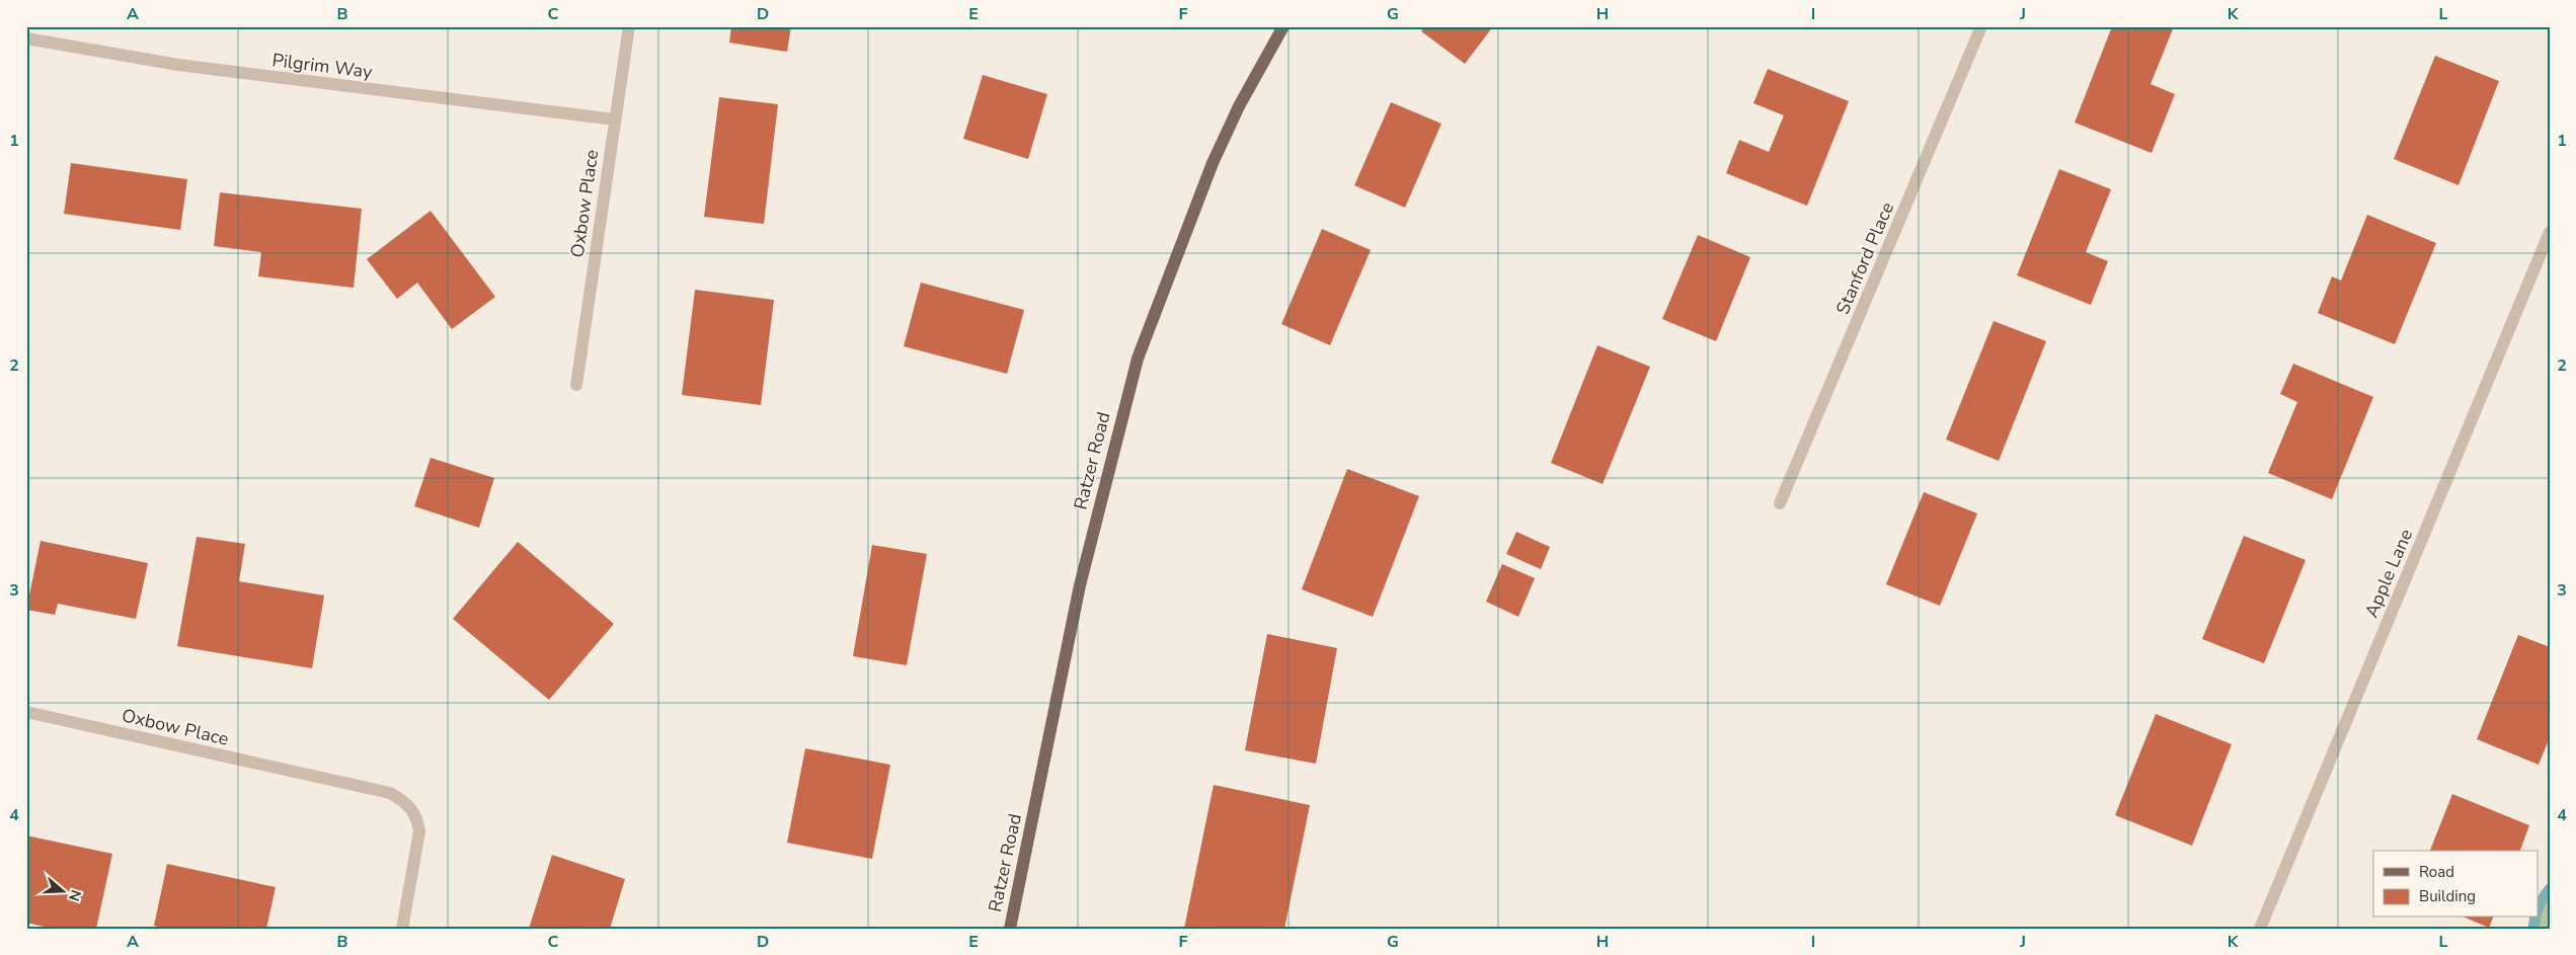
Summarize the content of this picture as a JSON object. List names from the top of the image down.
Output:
{
  "streets": {
    "main road": ["Ratzer Road"],
    "street": [
      "Pilgrim Way",
      "Oxbow Place",
      "Stanford Place",
      "Apple Lane"
    ]
  },
  "crossings": [
    ["Pilgrim Way", "Oxbow Place"]
  ],
  "legend": ["Road", "Building"],
  "north": "right",
  "grid": {
    "columns": [
      "A",
      "B",
      "C",
      "D",
      "E",
      "F",
      "G",
      "H",
      "I",
      "J",
      "K",
      "L"
    ],
    "rows": [
      "1",
      "2",
      "3",
      "4"
    ]
  }
}
